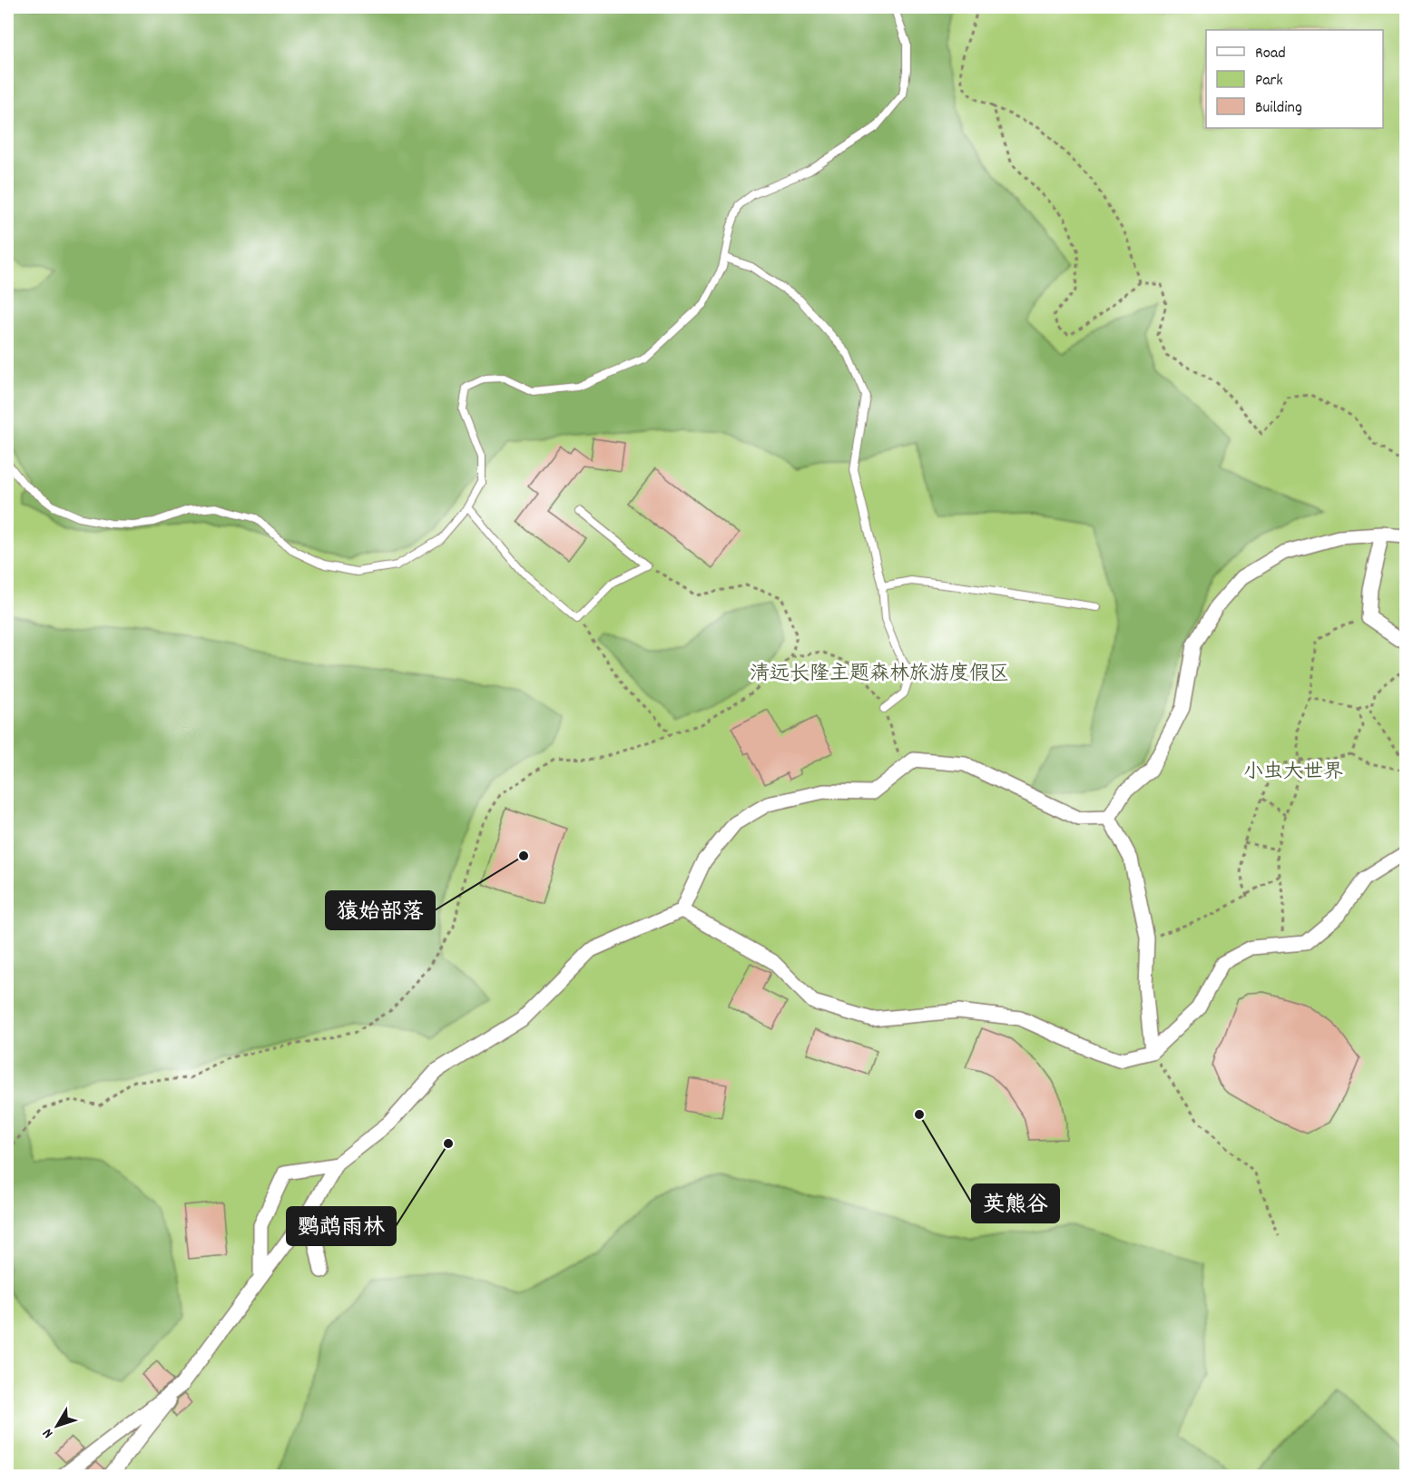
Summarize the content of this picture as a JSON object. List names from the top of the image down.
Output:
{
  "parks": ["清远长隆主题森林旅游度假区", "小虫大世界"],
  "places": ["猿始部落", "英熊谷", "鹦鹉雨林"],
  "legend": ["Road", "Park", "Building"],
  "north": "bottom left"
}
